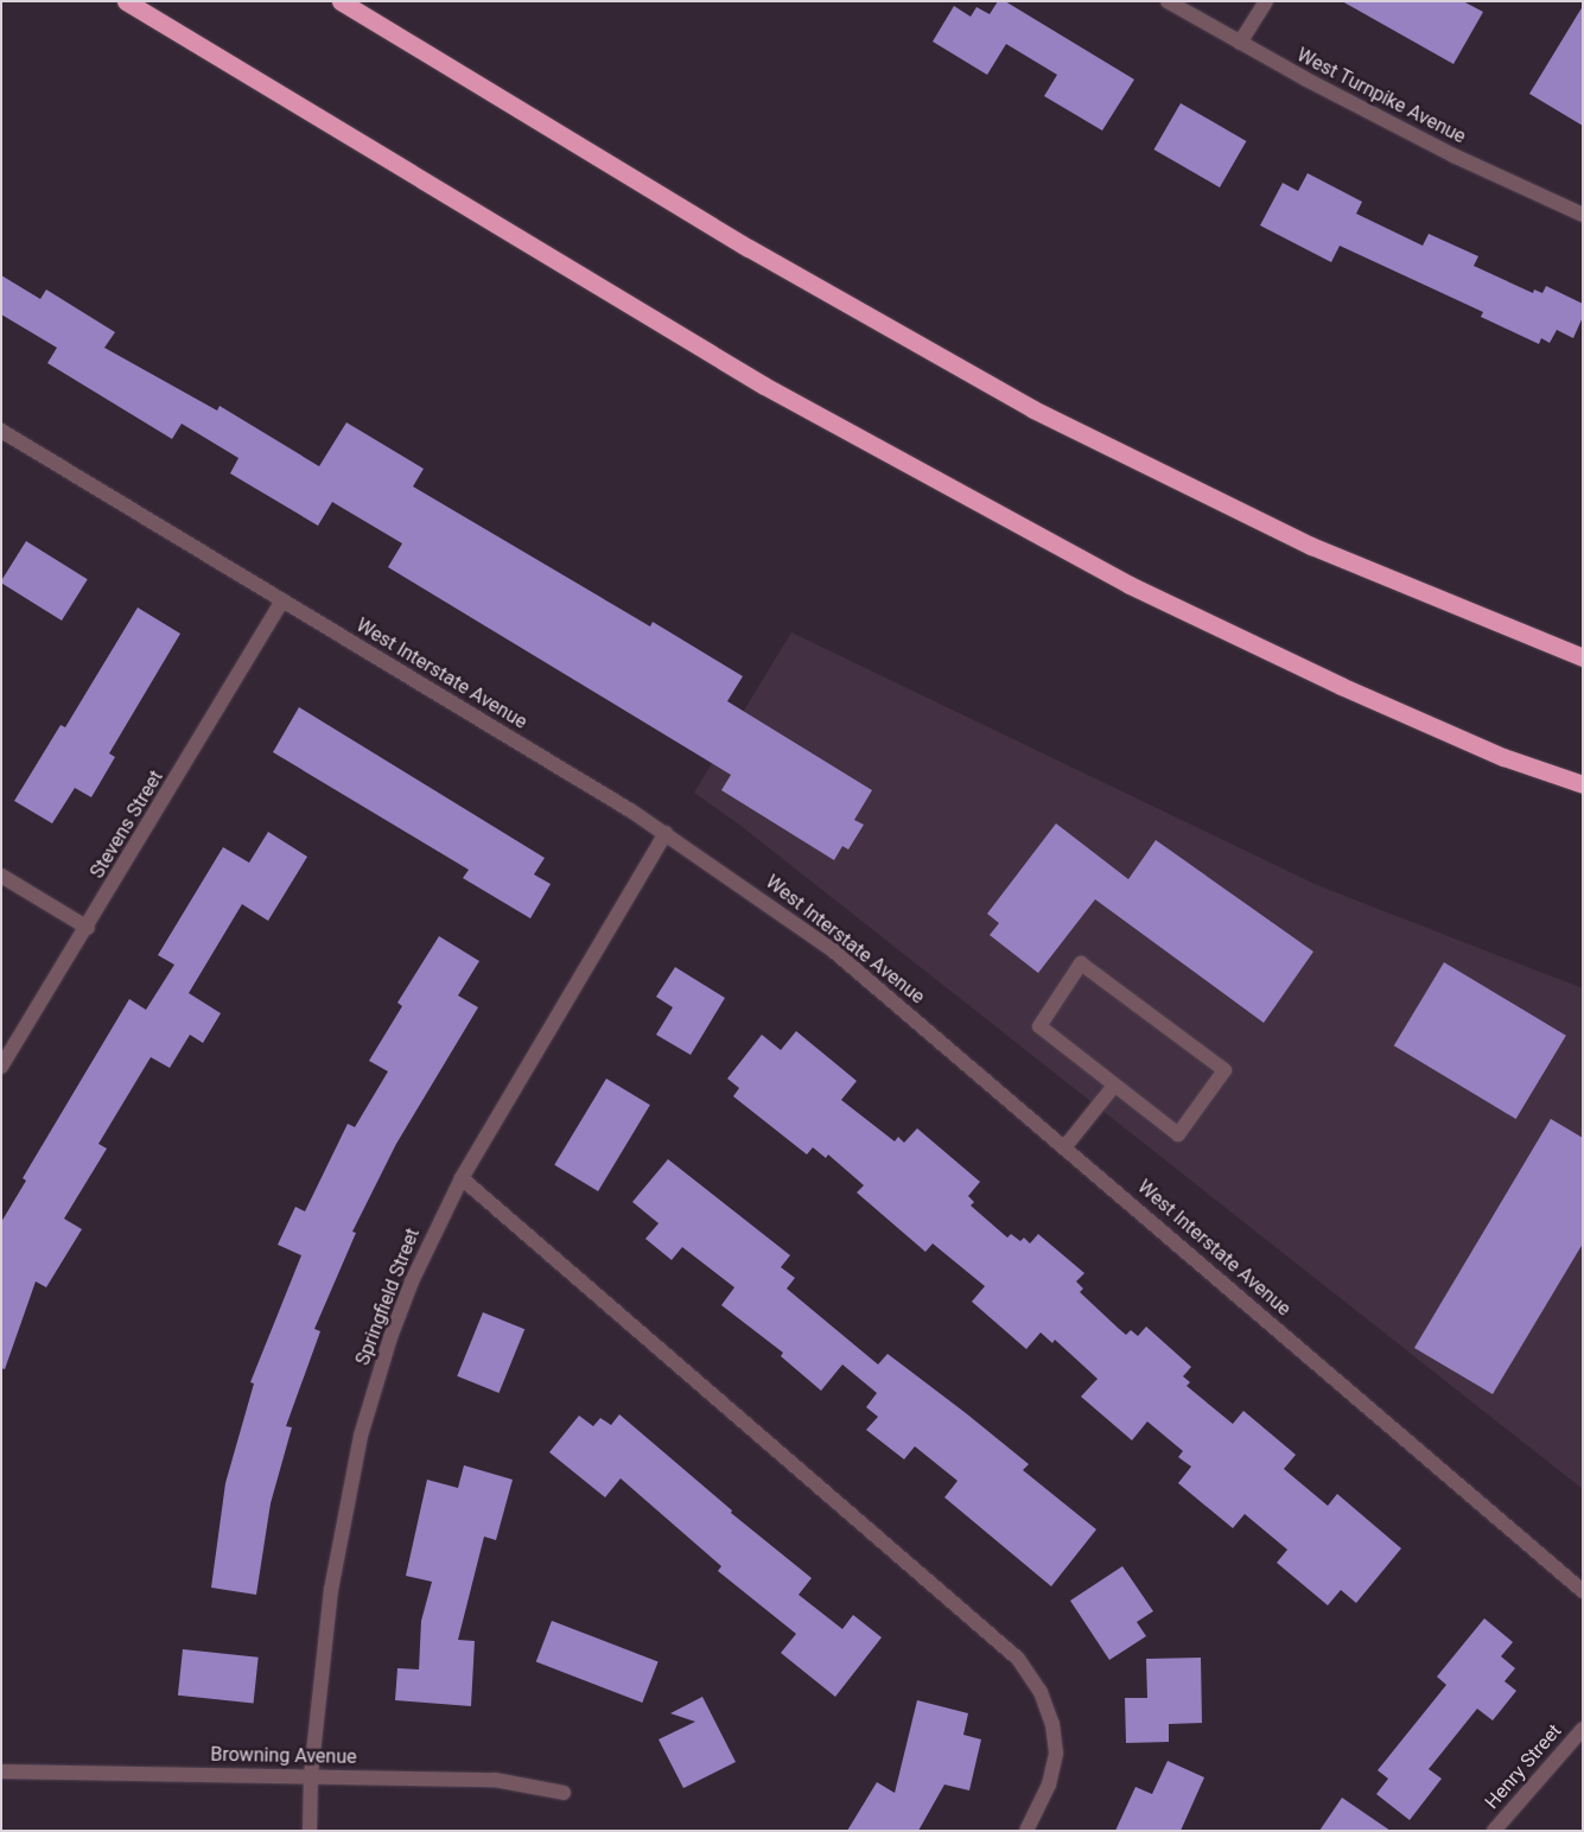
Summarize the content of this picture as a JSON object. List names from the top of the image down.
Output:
{
  "streets": {
    "street": [
      "West Turnpike Avenue",
      "West Interstate Avenue",
      "Stevens Street",
      "Springfield Street",
      "Browning Avenue",
      "Henry Street"
    ]
  },
  "crossings": [
    ["West Interstate Avenue", "Stevens Street"],
    ["West Interstate Avenue", "Springfield Street"],
    ["Springfield Street", "Browning Avenue"]
  ]
}
